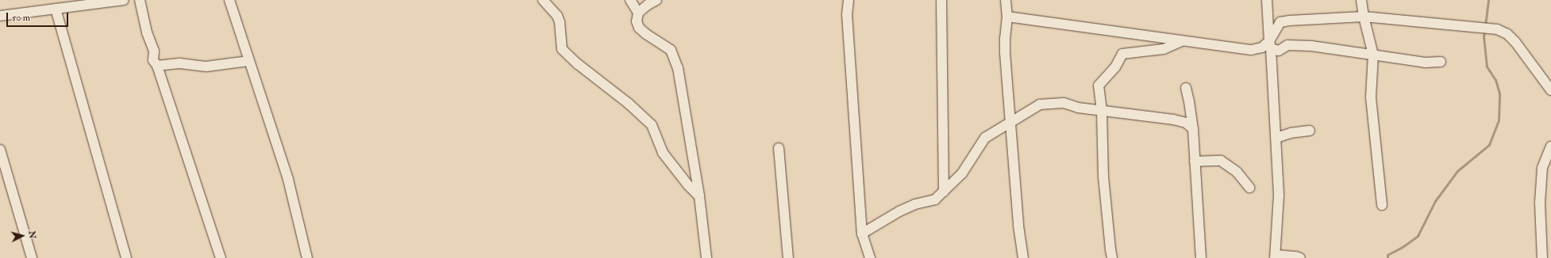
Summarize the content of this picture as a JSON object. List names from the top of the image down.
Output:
{
  "scale_bar": "50 m",
  "north": "right"
}
